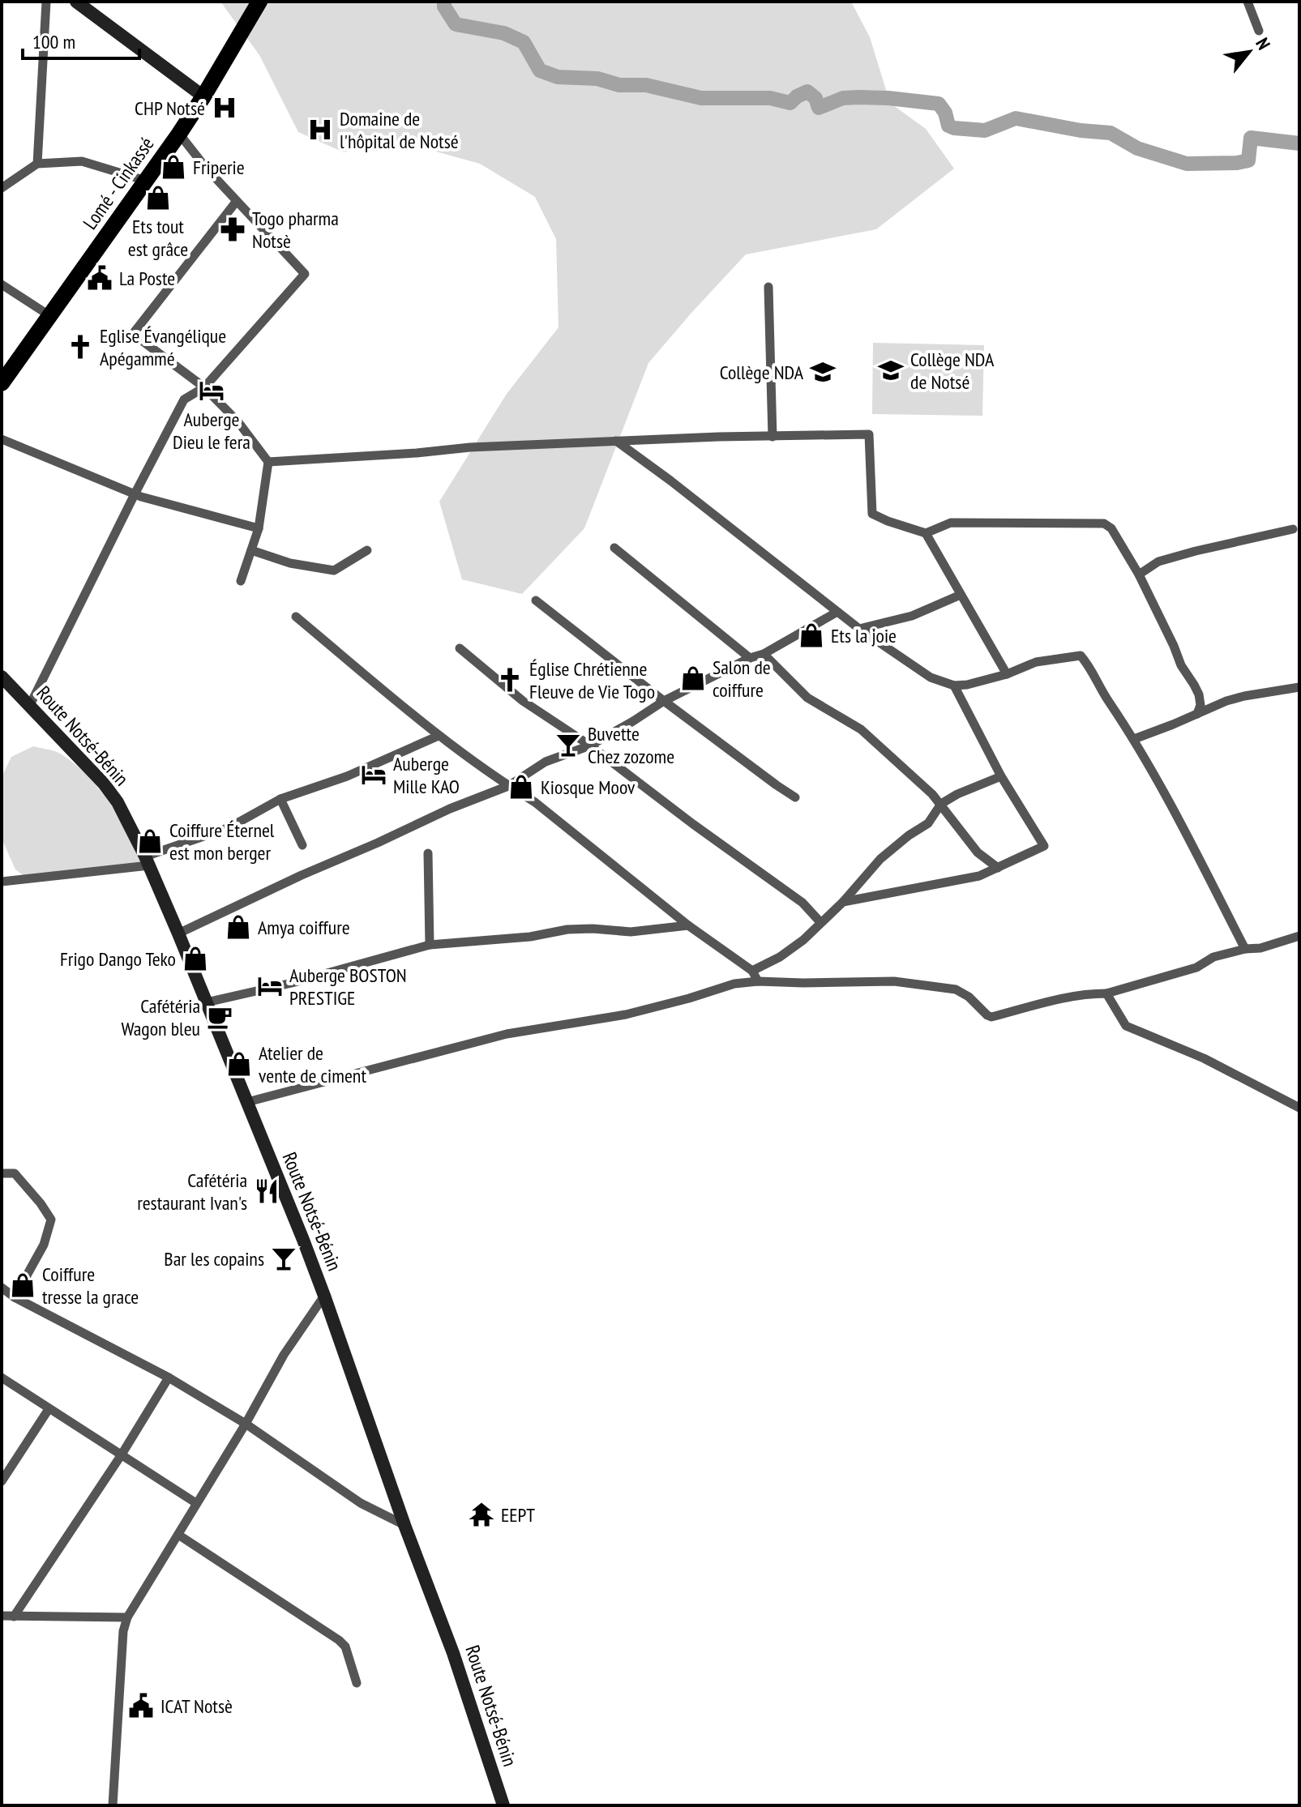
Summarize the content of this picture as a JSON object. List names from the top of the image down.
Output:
{
  "streets": {
    "highway": ["Lomé - Cinkassé"],
    "main road": ["Route Notsé-Bénin"]
  },
  "places": {
    "hospital": ["CHP Notsé", "Domaine de l'hôpital de Notsé"],
    "shop": [
      "Friperie",
      "Ets tout est grâce",
      "Ets la joie",
      "Salon de coiffure",
      "Kiosque Moov",
      "Coiffure Éternel est mon berger",
      "Amya coiffure",
      "Frigo Dango Teko",
      "Atelier de vente de ciment",
      "Coiffure tresse la grace"
    ],
    "pharmacy": ["Togo pharma Notsè"],
    "public building": ["La Poste", "ICAT Notsè"],
    "church": ["Eglise Évangélique Apégammé", "Église Chrétienne Fleuve de Vie Togo"],
    "school or university": ["Collège NDA de Notsé", "Collège NDA"],
    "hotel": ["Auberge Dieu le fera", "Auberge Mille KAO", "Auberge BOSTON PRESTIGE"],
    "bar": ["Buvette Chez zozome", "Bar les copains"],
    "cafe": ["Cafétéria Wagon bleu"],
    "restaurant": ["Cafétéria restaurant Ivan's"],
    "temple": ["EEPT"]
  },
  "scale_bar": "100 m",
  "north": "top right"
}
